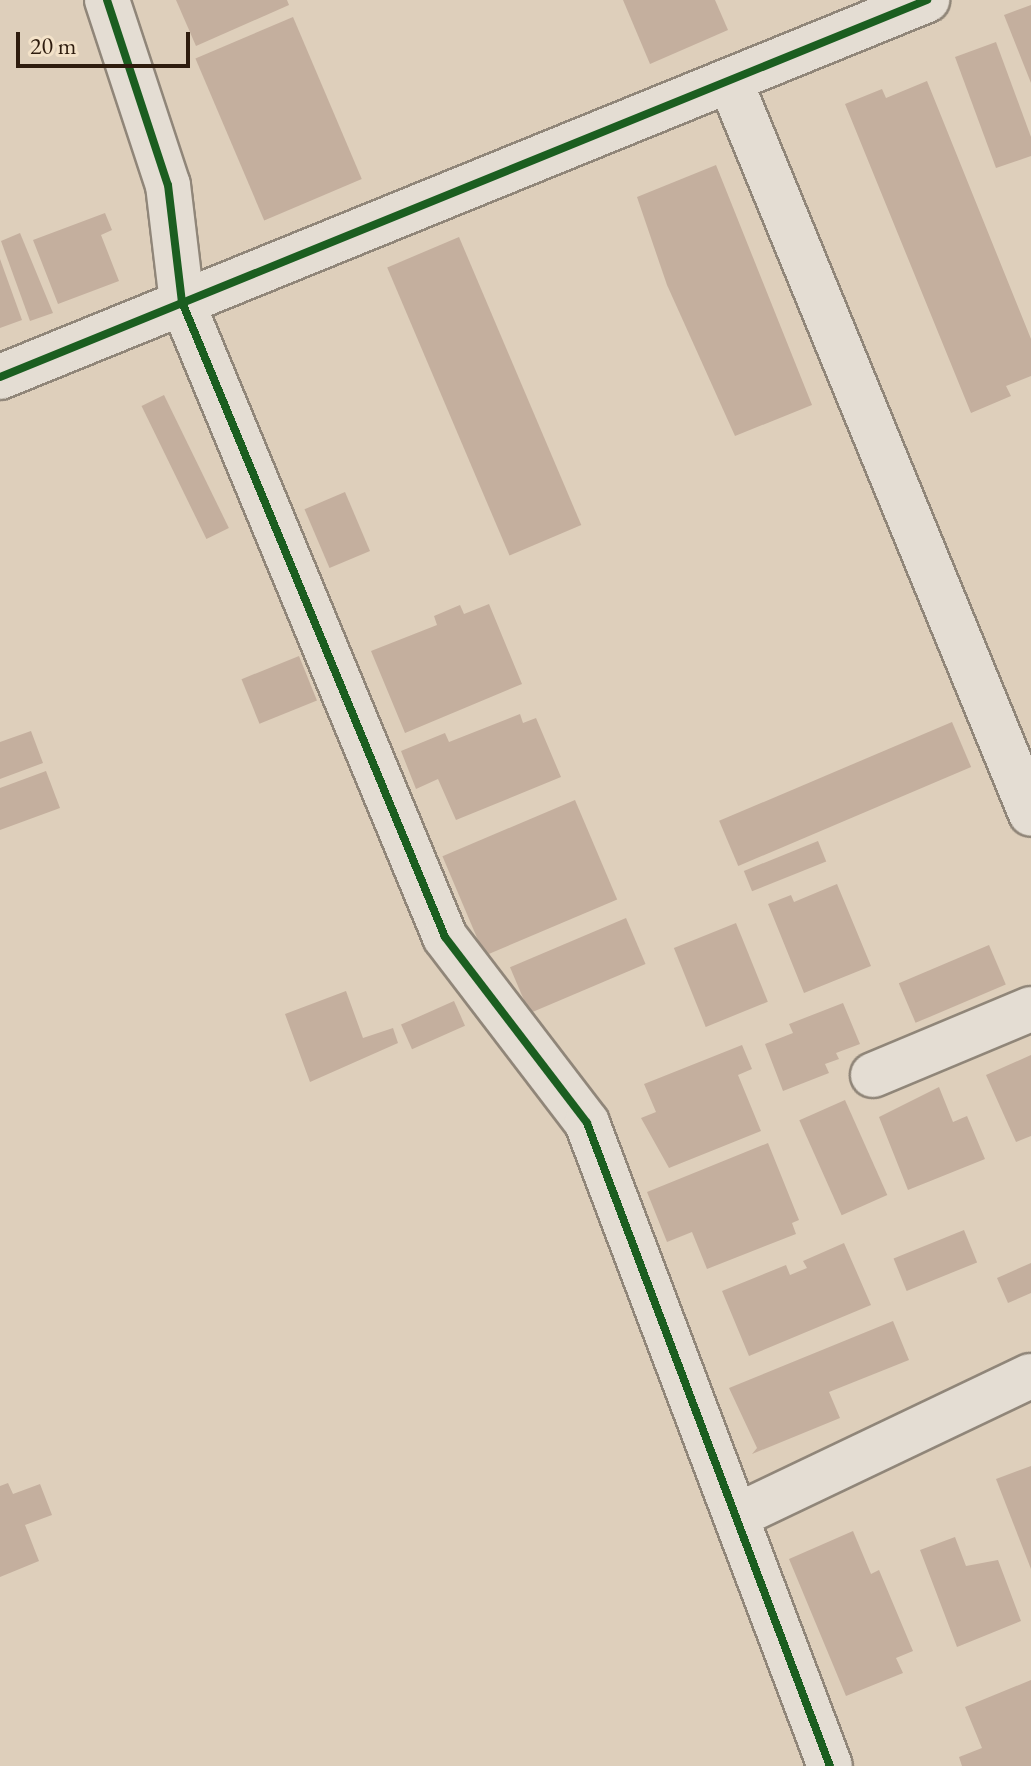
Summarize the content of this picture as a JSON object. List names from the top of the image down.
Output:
{
  "scale_bar": "20 m"
}
